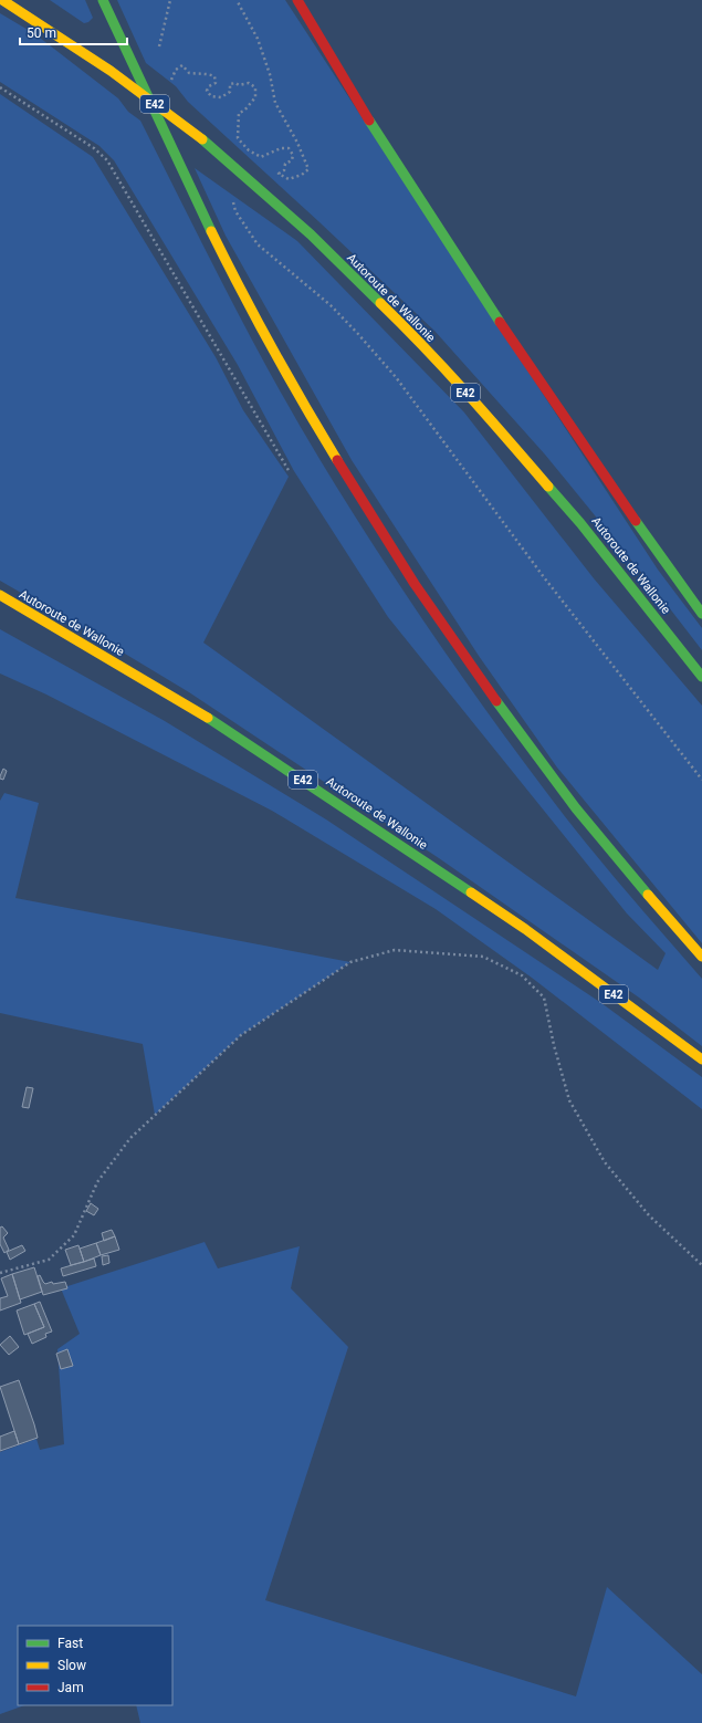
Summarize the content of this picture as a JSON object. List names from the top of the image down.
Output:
{
  "streets": {
    "highway": ["E42", "Autoroute de Wallonie"]
  },
  "legend": ["Fast", "Slow", "Jam"],
  "scale_bar": "50 m"
}
